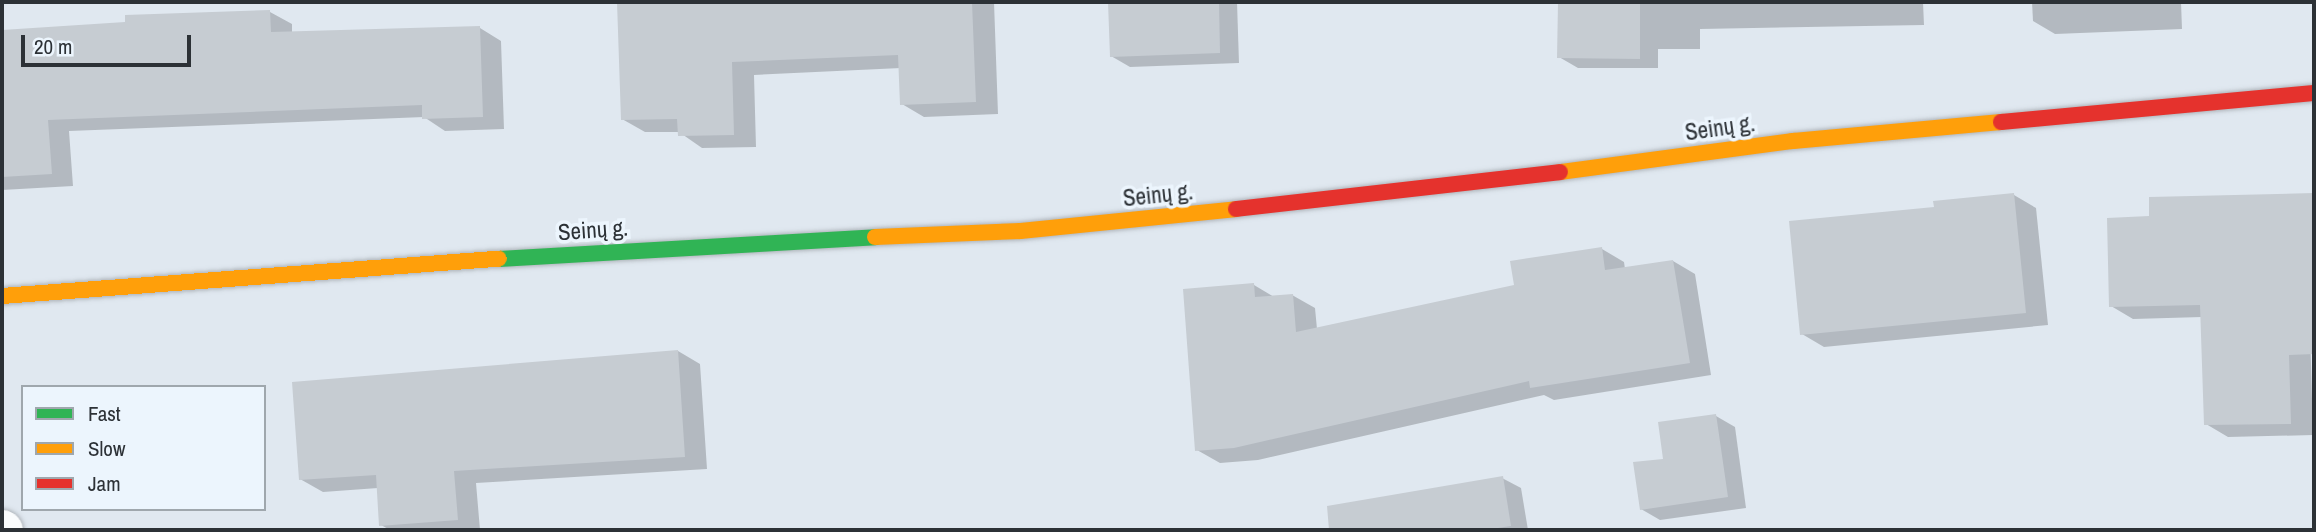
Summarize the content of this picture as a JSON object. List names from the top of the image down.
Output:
{
  "streets": {
    "street": ["Seinų g."]
  },
  "legend": ["Fast", "Slow", "Jam"],
  "scale_bar": "20 m"
}
